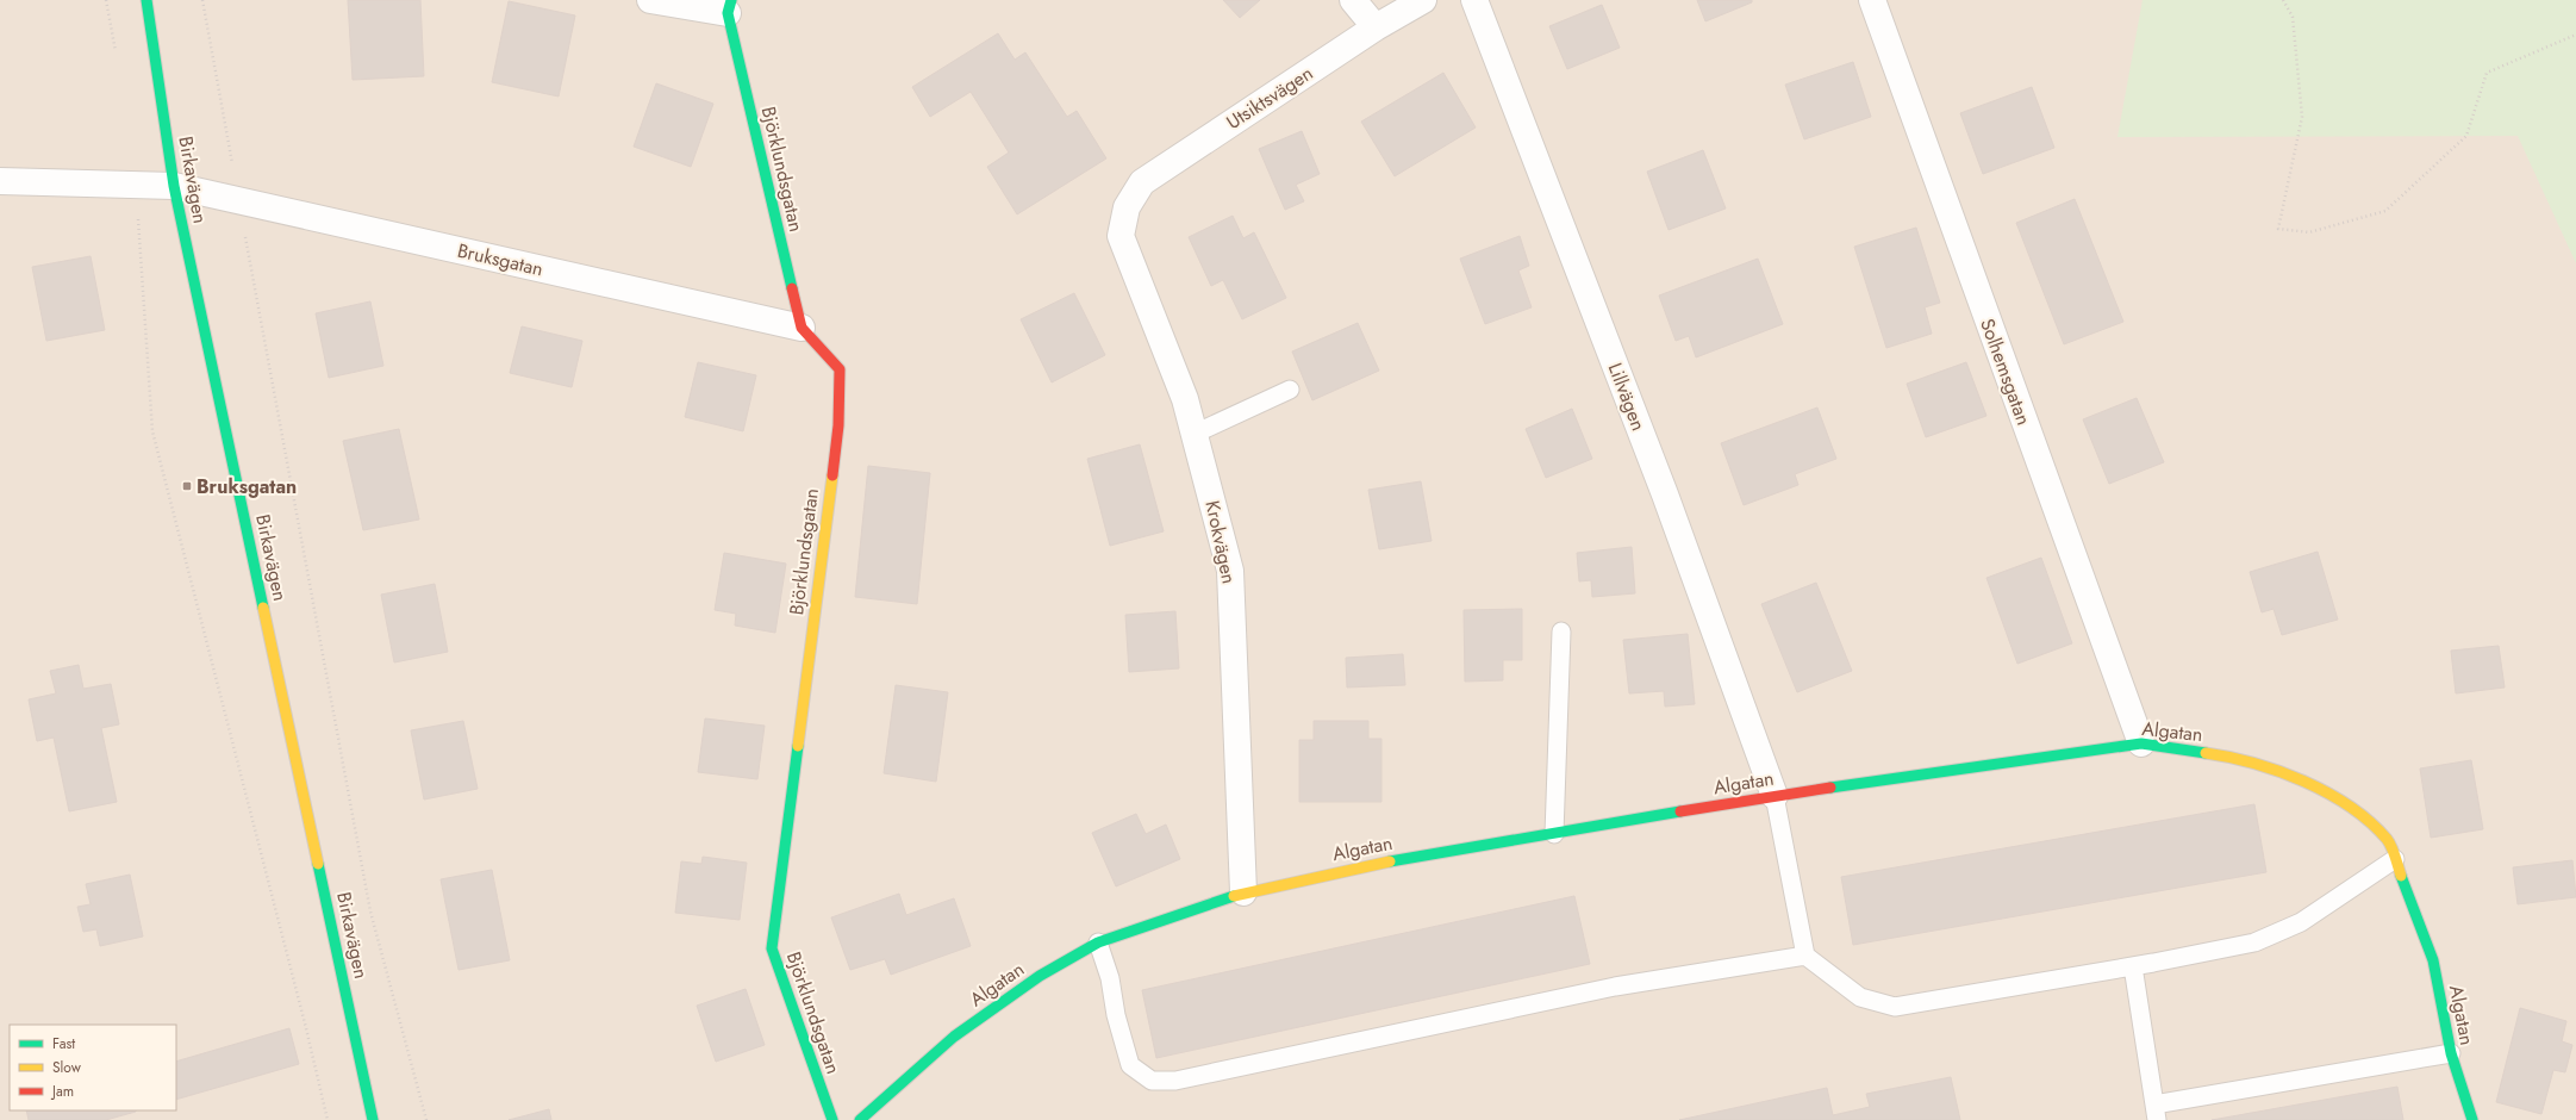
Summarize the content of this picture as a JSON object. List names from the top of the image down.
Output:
{
  "streets": {
    "street": [
      "Utsiktsvägen",
      "Björklundsgatan",
      "Birkavägen",
      "Bruksgatan",
      "Solhemsgatan",
      "Lillvägen",
      "Krokvägen",
      "Algatan"
    ]
  },
  "crossings": [
    ["Utsiktsvägen", "Krokvägen"],
    ["Björklundsgatan", "Bruksgatan"],
    ["Birkavägen", "Bruksgatan"],
    ["Solhemsgatan", "Algatan"],
    ["Lillvägen", "Algatan"],
    ["Krokvägen", "Algatan"]
  ],
  "places": {
    "transit": ["Bruksgatan"]
  },
  "legend": ["Fast", "Slow", "Jam"]
}
